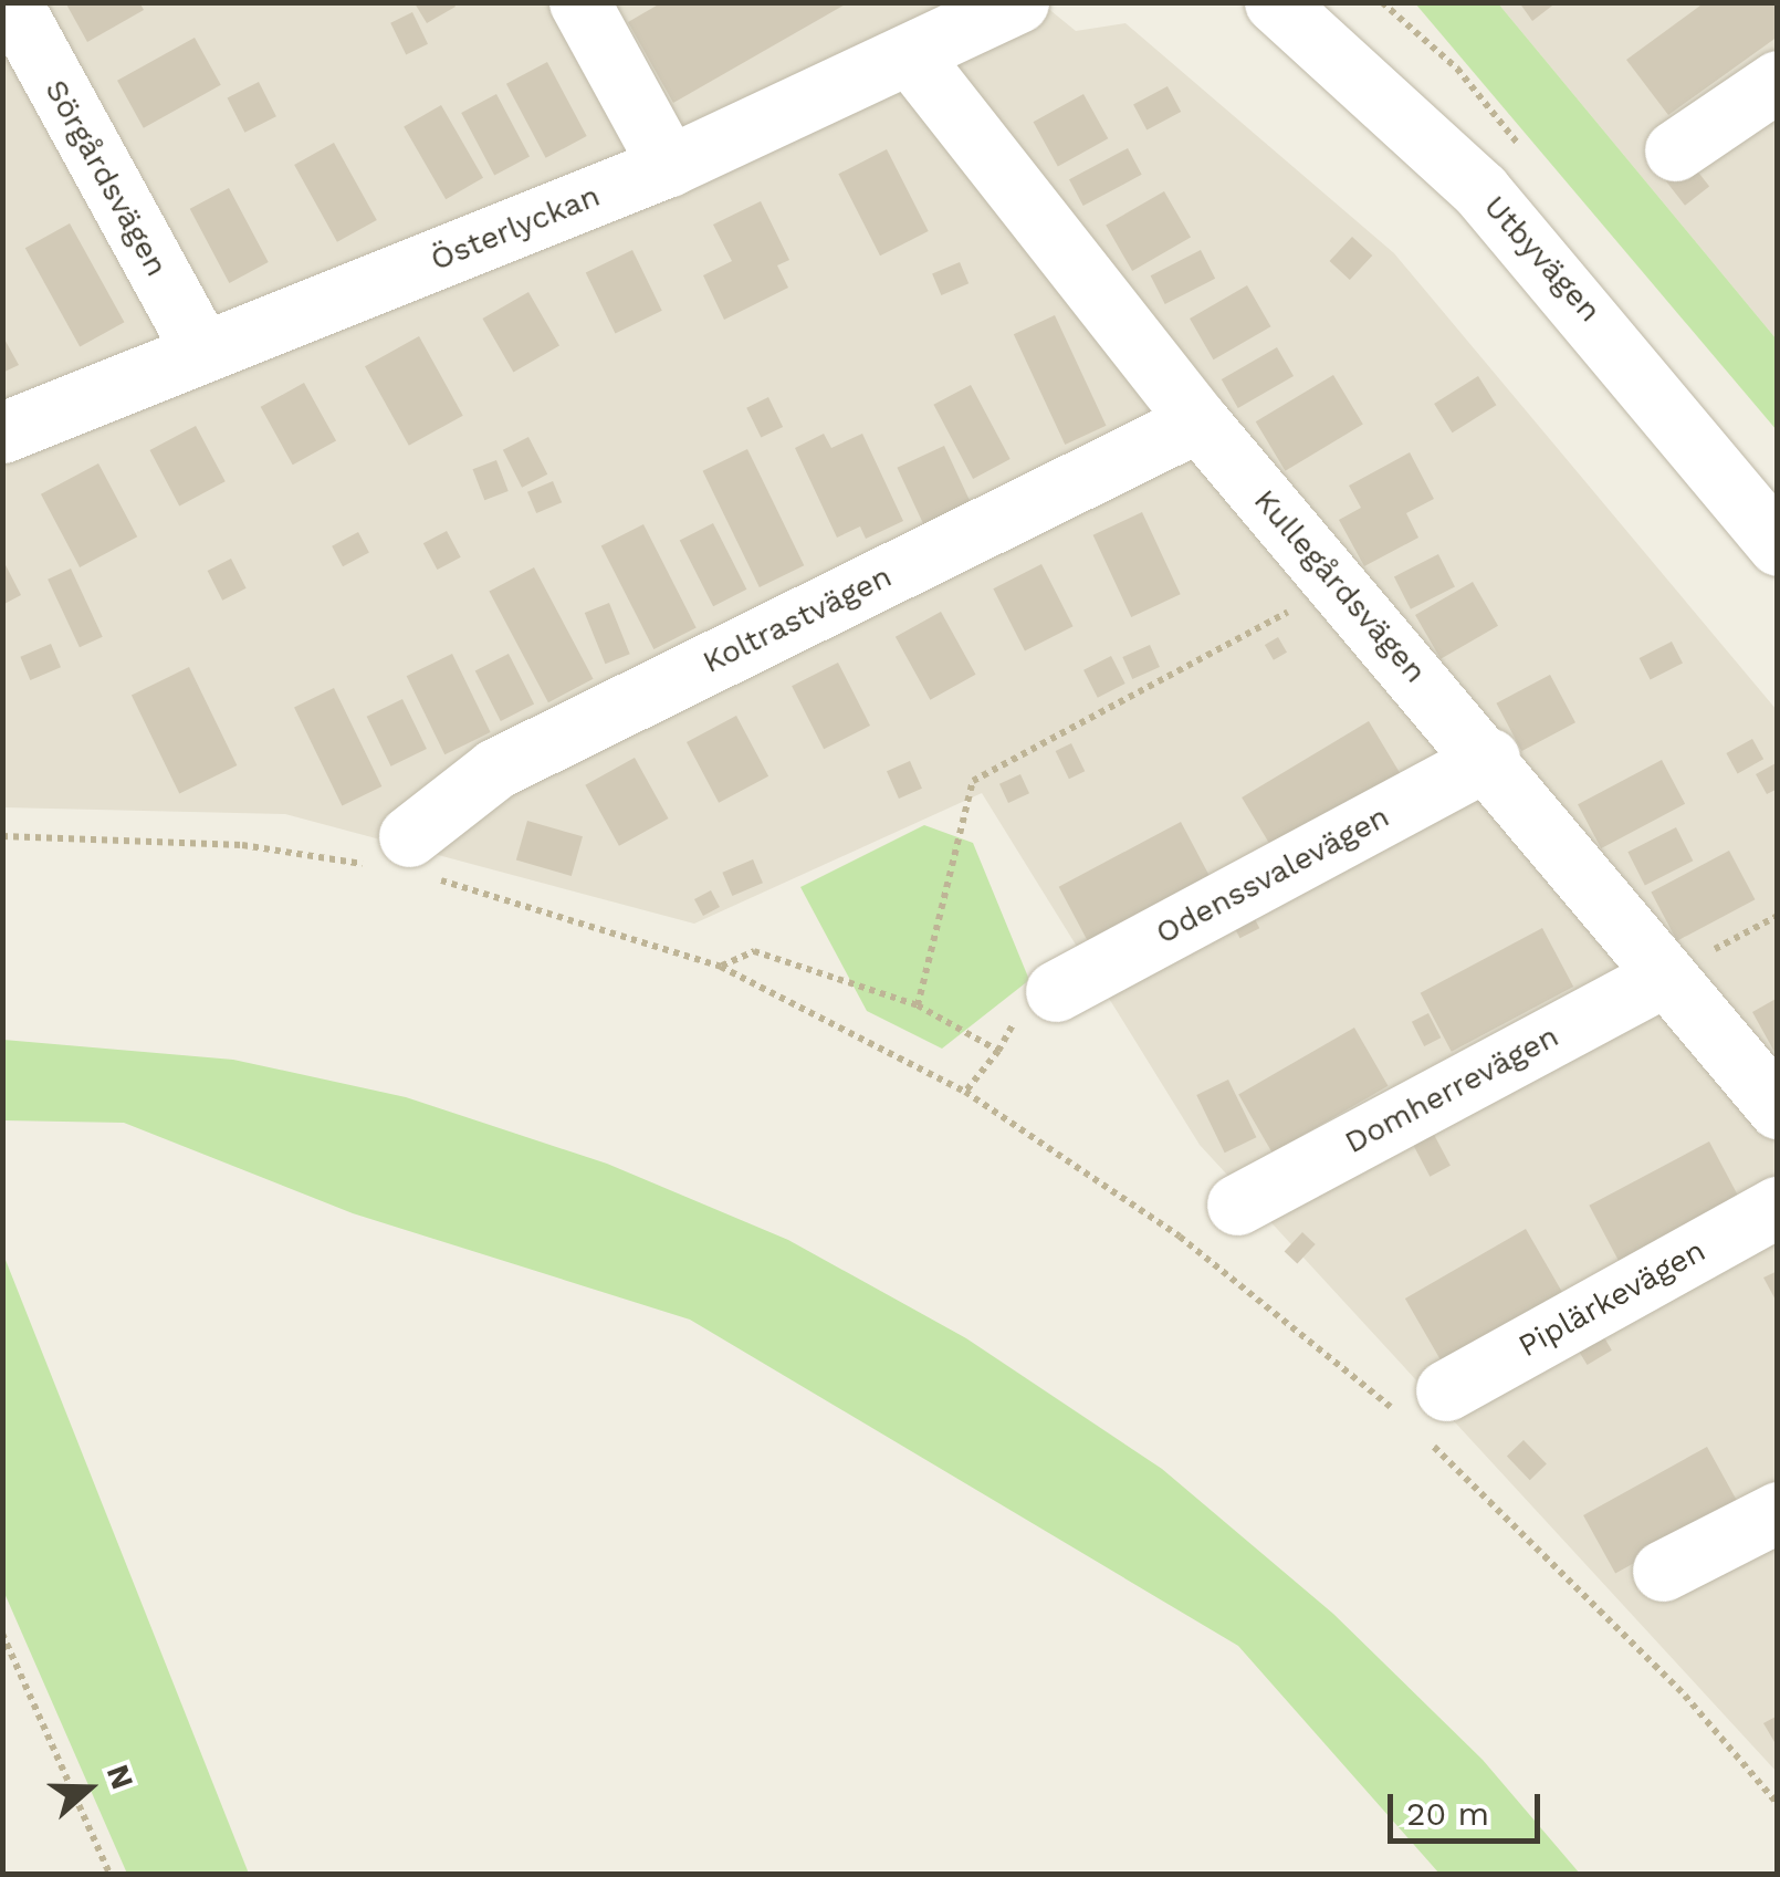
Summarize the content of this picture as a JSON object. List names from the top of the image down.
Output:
{
  "streets": {
    "street": [
      "Sörgårdsvägen",
      "Österlyckan",
      "Utbyvägen",
      "Kullegårdsvägen",
      "Koltrastvägen",
      "Odenssvalevägen",
      "Domherrevägen",
      "Piplärkevägen"
    ]
  },
  "crossings": [
    ["Sörgårdsvägen", "Österlyckan"],
    ["Österlyckan", "Kullegårdsvägen"],
    ["Kullegårdsvägen", "Koltrastvägen"],
    ["Kullegårdsvägen", "Odenssvalevägen"],
    ["Kullegårdsvägen", "Domherrevägen"]
  ],
  "scale_bar": "20 m",
  "north": "right"
}
